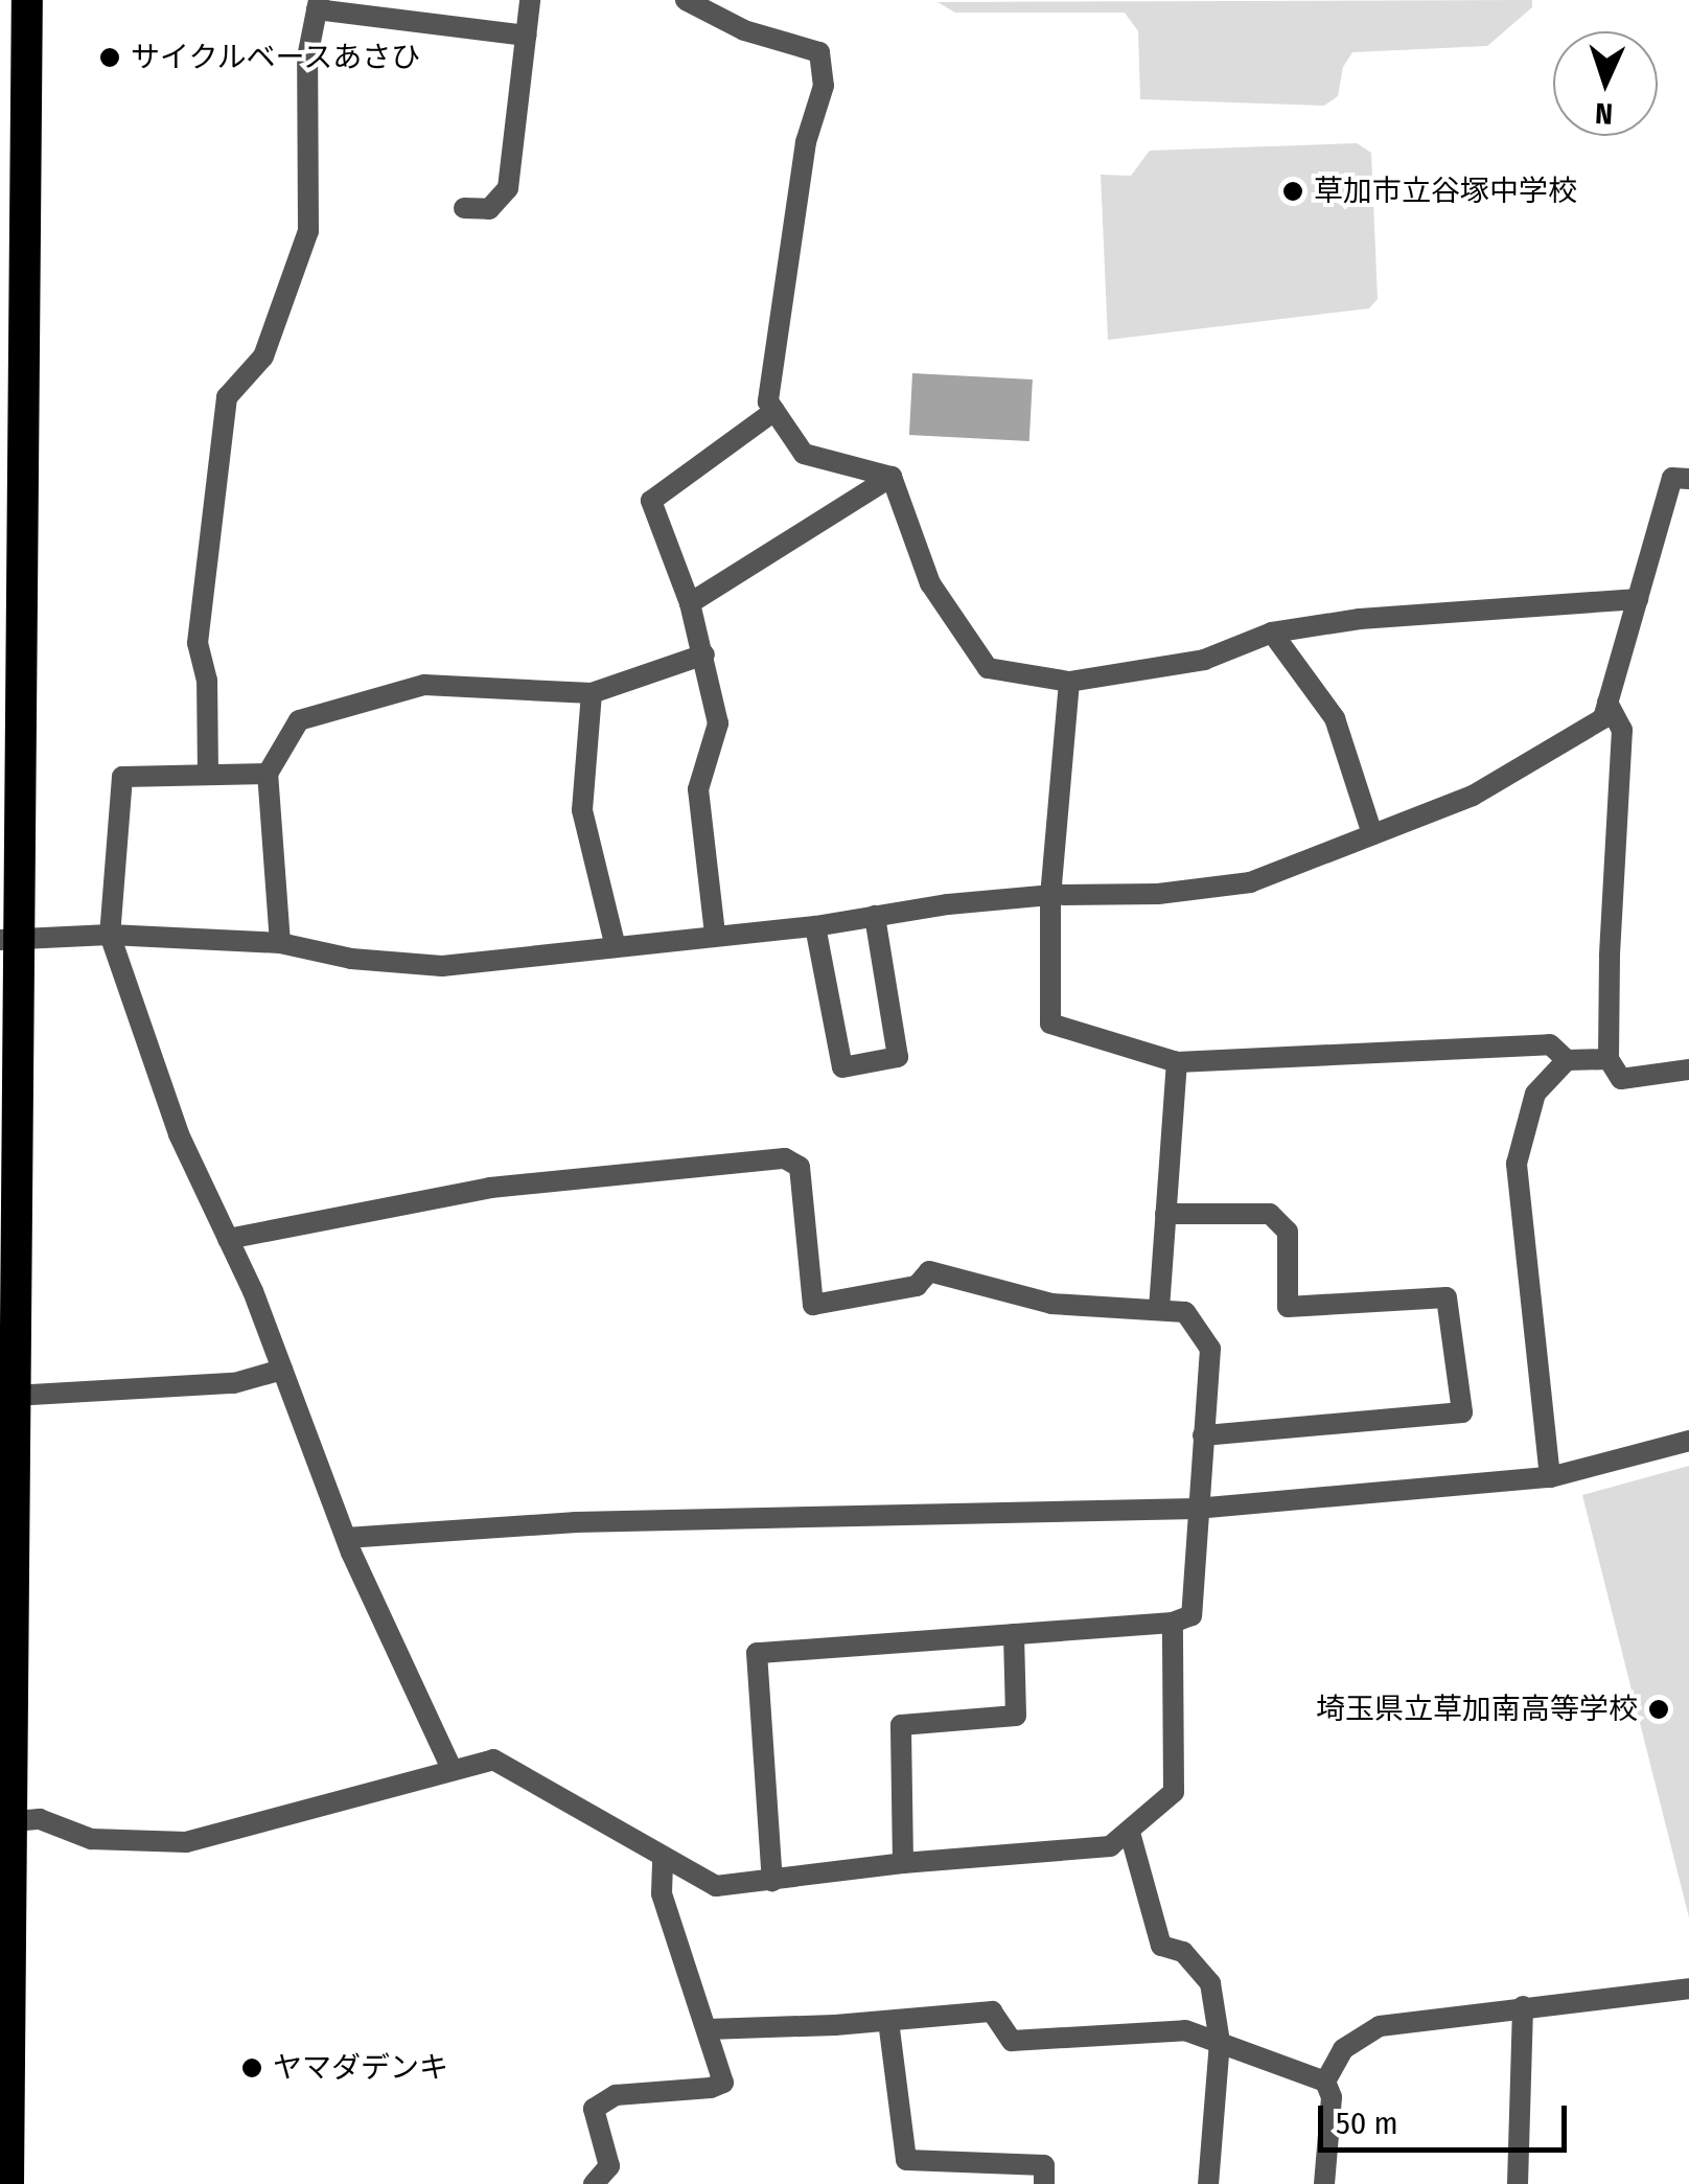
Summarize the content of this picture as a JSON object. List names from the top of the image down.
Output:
{
  "places": [
    "サイクルベースあさひ",
    "草加市立谷塚中学校",
    "埼玉県立草加南高等学校",
    "ヤマダデンキ"
  ],
  "scale_bar": "50 m",
  "north": "bottom"
}
